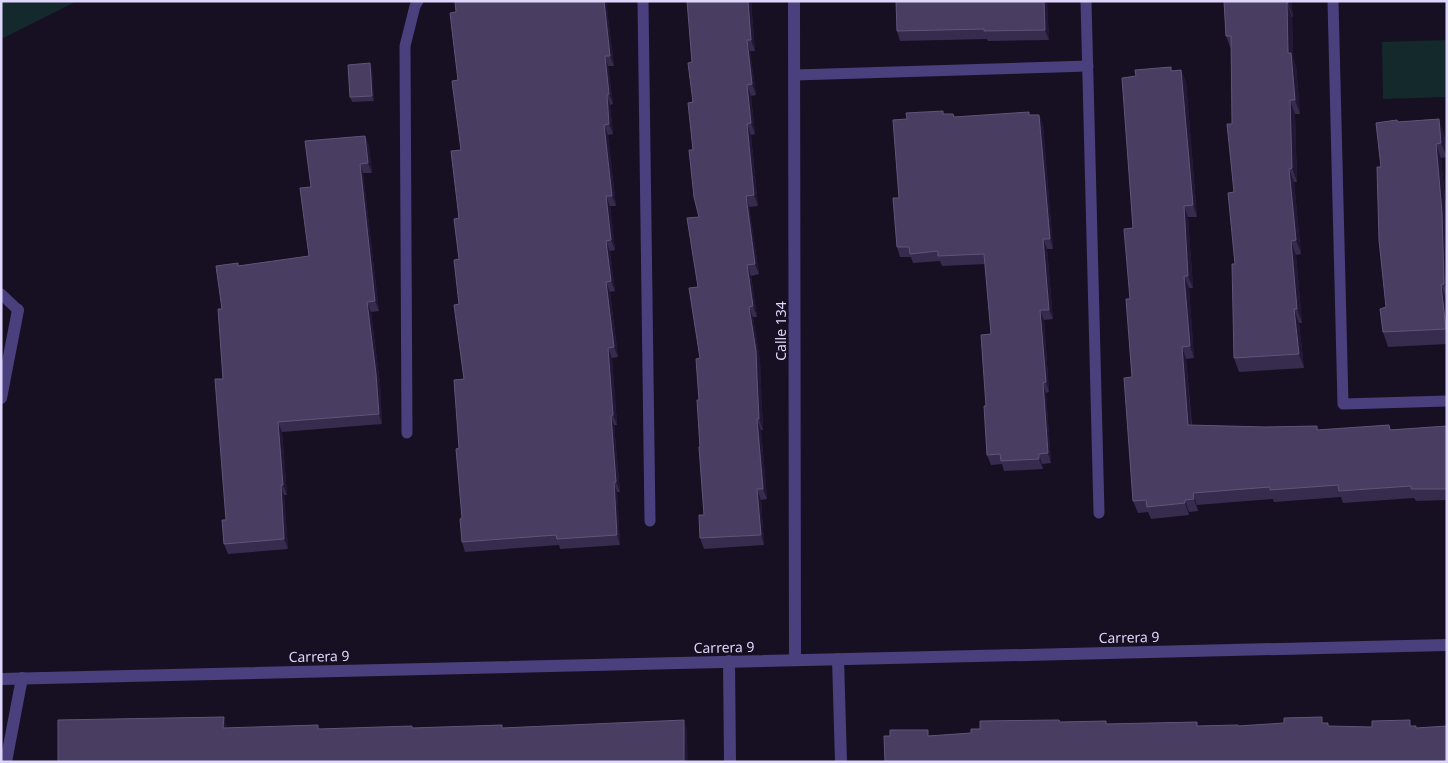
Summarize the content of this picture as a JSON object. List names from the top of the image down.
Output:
{
  "streets": {
    "street": ["Calle 134", "Carrera 9"]
  },
  "crossings": [
    ["Calle 134", "Carrera 9"]
  ]
}
